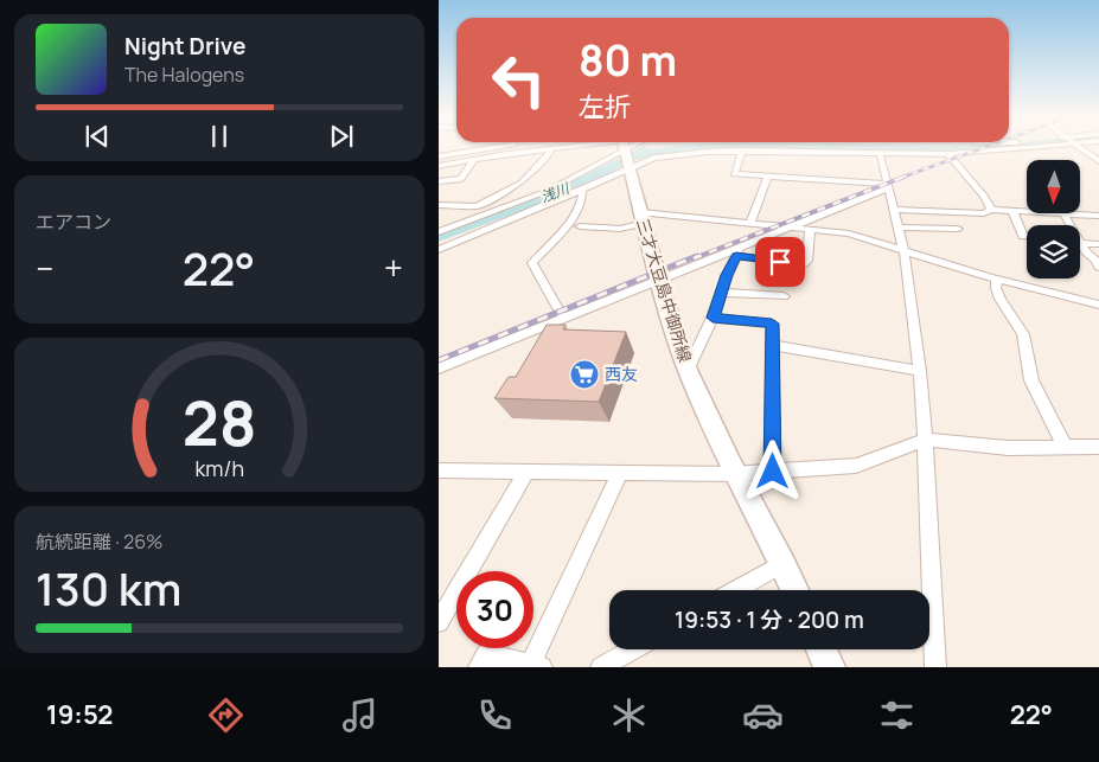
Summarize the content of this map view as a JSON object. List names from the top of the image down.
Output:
{
  "streets": {
    "main road": ["三才大豆島中御所線"]
  },
  "water": ["浅川"],
  "places": {
    "supermarket": ["西友"]
  },
  "north": "bottom",
  "page": {
    "turn": ["80 m", "左折"],
    "song": ["Night Drive", "The Halogens"],
    "tile": [
      "エアコン",
      ["航続距離 · 26%", "130 km"]
    ],
    "heat": ["−", "22°", "+"],
    "limit": "30",
    "trip": "19:53 · 1 分 · 200 m",
    "tabs": ["19:52", "22°"],
    "gauge": ["28", "km/h"]
  }
}
